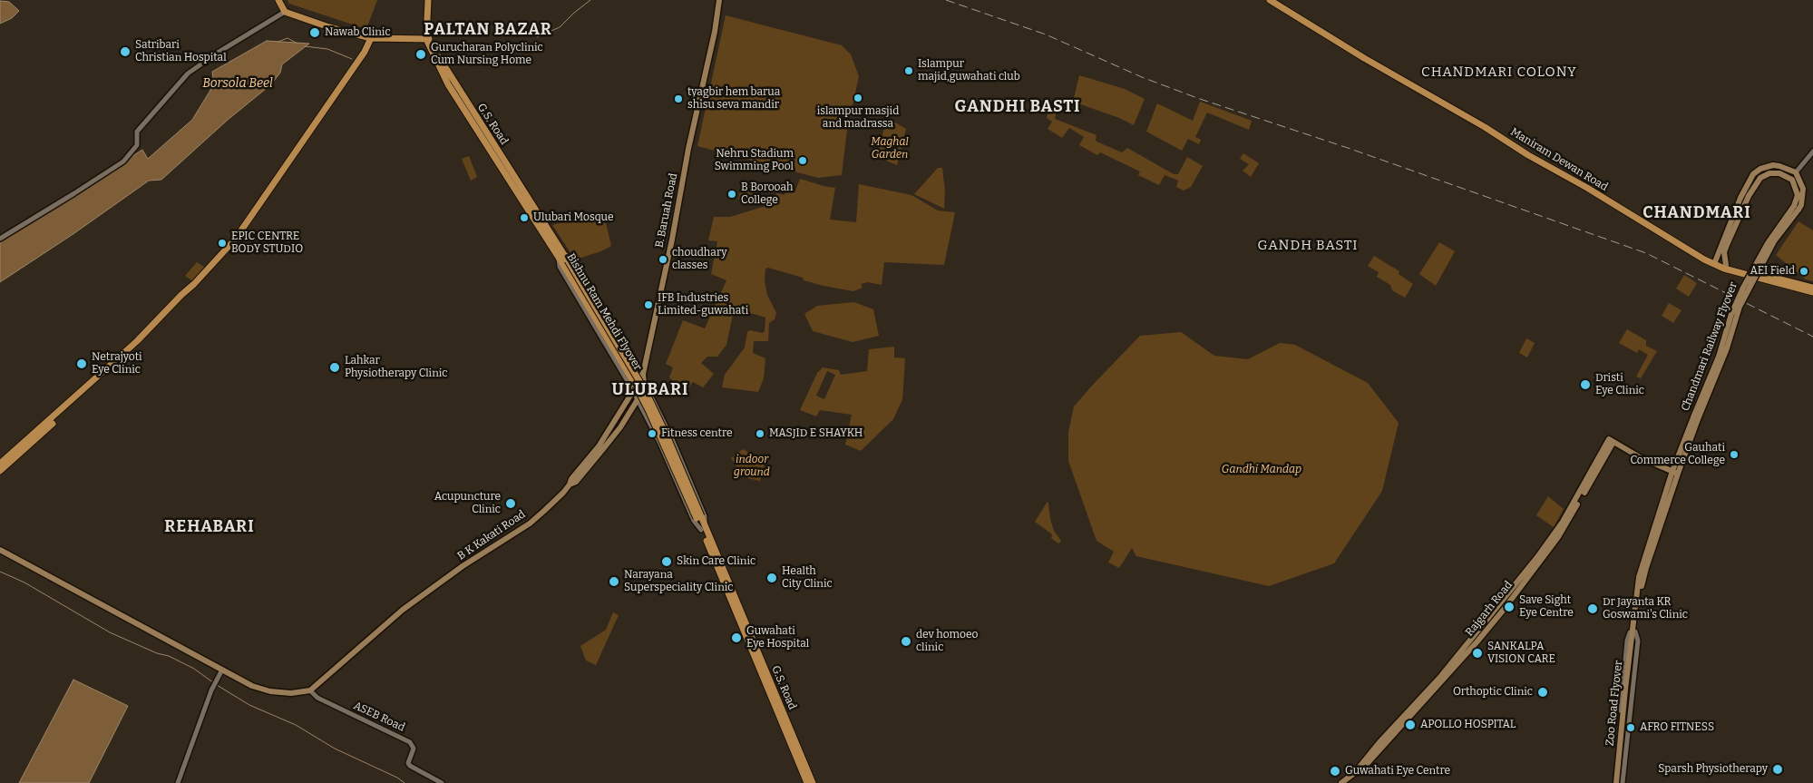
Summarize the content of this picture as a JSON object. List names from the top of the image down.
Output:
{
  "streets": {
    "main road": [
      "G.S. Road",
      "Maniram Dewan Road",
      "B. Baruah Road",
      "Bishnu Ram Mehdi Flyover",
      "Chandmari Railway Flyover",
      "B K Kakati Road",
      "Rajgarh Road",
      "Zoo Road Flyover"
    ],
    "street": ["ASEB Road"]
  },
  "crossings": [
    ["G.S. Road", "Bishnu Ram Mehdi Flyover"],
    ["B. Baruah Road", "B K Kakati Road"],
    ["Chandmari Railway Flyover", "Rajgarh Road"],
    ["Chandmari Railway Flyover", "Zoo Road Flyover"],
    ["B K Kakati Road", "ASEB Road"],
    ["Rajgarh Road", "Zoo Road Flyover"]
  ],
  "districts": [
    "PALTAN BAZAR",
    "CHANDMARI COLONY",
    "GANDHI BASTI",
    "CHANDMARI",
    "GANDH BASTI",
    "ULUBARI",
    "REHABARI"
  ],
  "water": ["Borsola Beel"],
  "parks": ["Maghal Garden", "indoor ground", "Gandhi Mandap"],
  "places": [
    "Nawab Clinic",
    "Satribari Christian Hospital",
    "Gurucharan Polyclinic Cum Nursing Home",
    "Islampur majid,guwahati club",
    "islampur masjid and madrassa",
    "tyagbir hem barua shisu seva mandir",
    "Nehru Stadium Swimming Pool",
    "B Borooah College",
    "Ulubari Mosque",
    "EPIC CENTRE BODY STUDIO",
    "choudhary classes",
    "AEI Field",
    "IFB Industries Limited-guwahati",
    "Netrajyoti Eye Clinic",
    "Lahkar Physiotherapy Clinic",
    "Dristi Eye Clinic",
    "Fitness centre",
    "MASJID E SHAYKH",
    "Gauhati Commerce College",
    "Acupuncture Clinic",
    "Skin Care Clinic",
    "Health City Clinic",
    "Narayana Superspeciality Clinic",
    "Save Sight Eye Centre",
    "Dr Jayanta KR Goswami's Clinic",
    "Guwahati Eye Hospital",
    "dev homoeo clinic",
    "SANKALPA VISION CARE",
    "Orthoptic Clinic",
    "APOLLO HOSPITAL",
    "AFRO FITNESS",
    "Sparsh Physiotherapy",
    "Guwahati Eye Centre"
  ]
}
